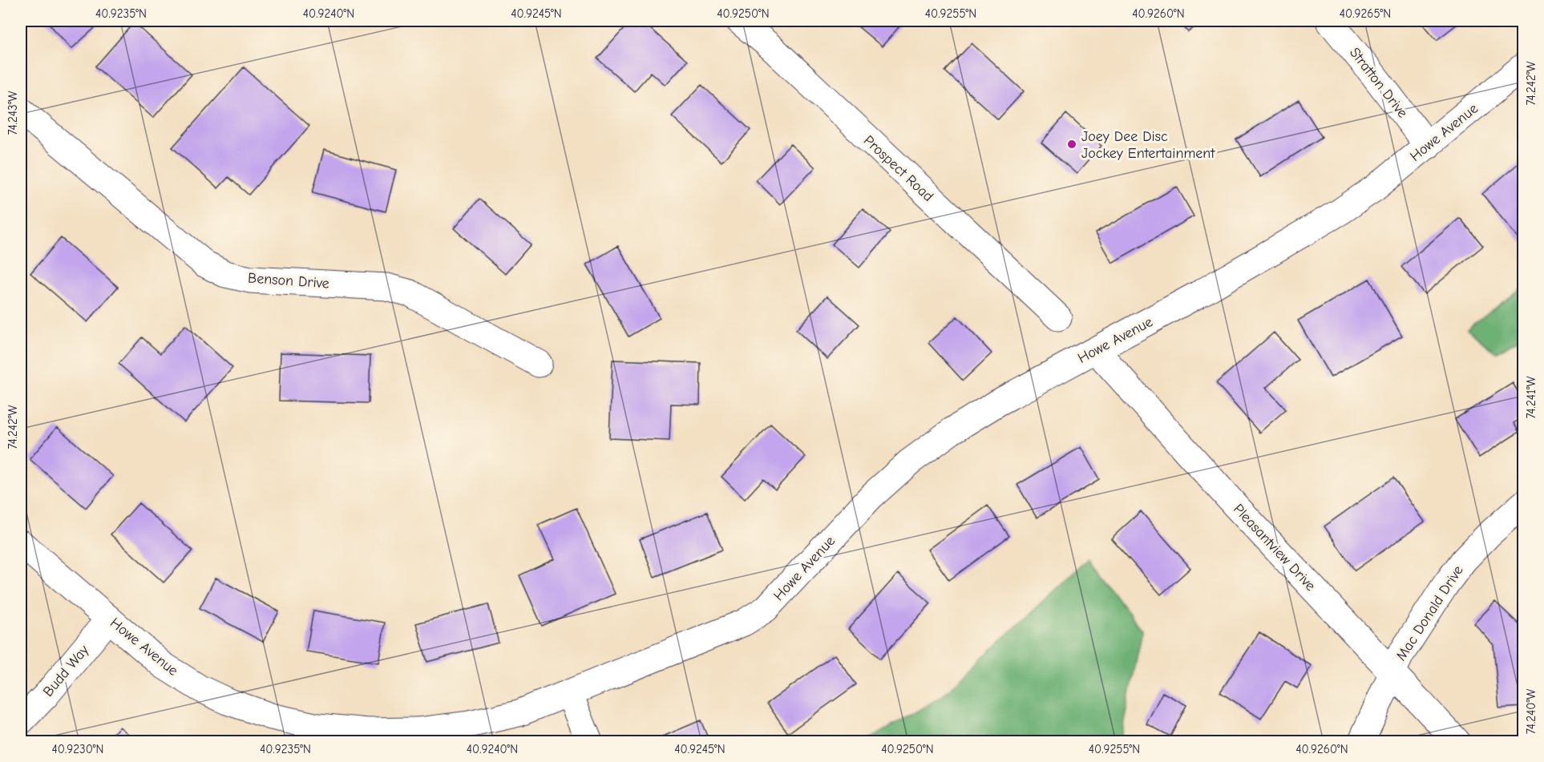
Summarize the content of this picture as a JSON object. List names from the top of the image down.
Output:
{
  "streets": {
    "street": [
      "Stratton Drive",
      "Howe Avenue",
      "Prospect Road",
      "Benson Drive",
      "Pleasantview Drive",
      "Mac Donald Drive",
      "Budd Way"
    ]
  },
  "crossings": [
    ["Stratton Drive", "Howe Avenue"],
    ["Howe Avenue", "Pleasantview Drive"],
    ["Howe Avenue", "Budd Way"],
    ["Pleasantview Drive", "Mac Donald Drive"]
  ],
  "places": ["Joey Dee Disc Jockey Entertainment"],
  "coordinates": [
    "40.9235°N",
    "40.9240°N",
    "40.9245°N",
    "40.9250°N",
    "40.9255°N",
    "40.9260°N",
    "40.9265°N",
    "74.242°W",
    "74.243°W",
    "74.241°W",
    "74.240°W",
    "40.9230°N"
  ]
}
